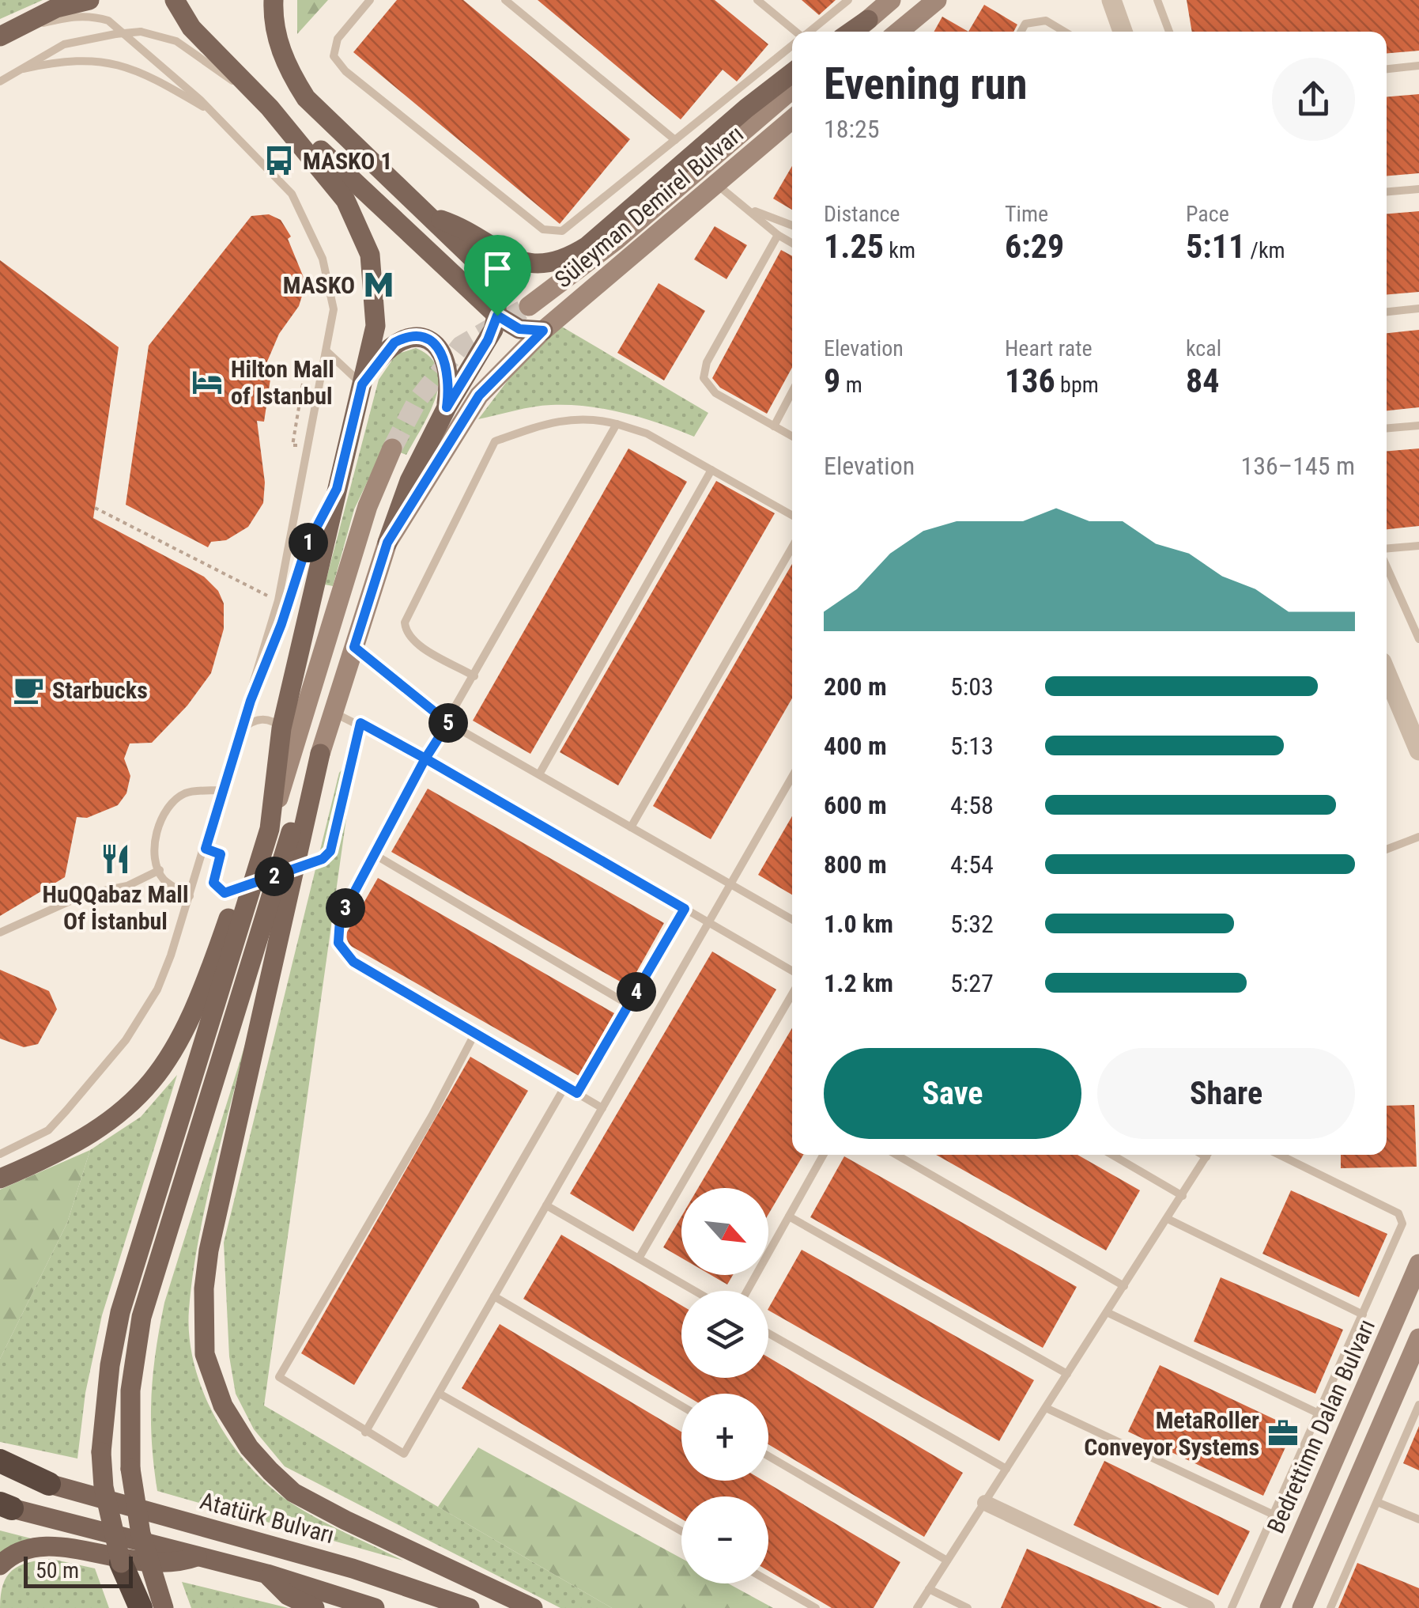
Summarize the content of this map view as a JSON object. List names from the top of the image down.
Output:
{
  "streets": {
    "main road": ["Süleyman Demirel Bulvarı", "Bedrettimn Dalan Bulvarı", "Atatürk Bulvarı"]
  },
  "places": {
    "bus stop": ["MASKO 1"],
    "metro station": ["MASKO"],
    "hotel": ["Hilton Mall of Istanbul"],
    "cafe": ["Starbucks"],
    "restaurant": ["HuQQabaz Mall Of İstanbul"],
    "office": ["MetaRoller Conveyor Systems"]
  },
  "scale_bar": "50 m",
  "north": "bottom right",
  "page": {
    "heading": ["Evening run", "18:25"],
    "stats": [
      ["Distance", "1.25 km"],
      ["Time", "6:29"],
      ["Pace", "5:11 /km"],
      ["Elevation", "9 m"],
      ["Heart rate", "136 bpm"],
      ["kcal", "84"]
    ],
    "chart": ["Elevation", "136–145 m"],
    "pins": [
      "1",
      "5",
      "2",
      "3",
      "4"
    ],
    "list": [
      {
        "name": "200 m",
        "note": "5:03"
      },
      {
        "name": "400 m",
        "note": "5:13"
      },
      {
        "name": "600 m",
        "note": "4:58"
      },
      {
        "name": "800 m",
        "note": "4:54"
      },
      {
        "name": "1.0 km",
        "note": "5:32"
      },
      {
        "name": "1.2 km",
        "note": "5:27"
      }
    ],
    "buttons": ["Save", "Share"],
    "map_buttons": ["+", "−"],
    "scale": "50 m"
  }
}
